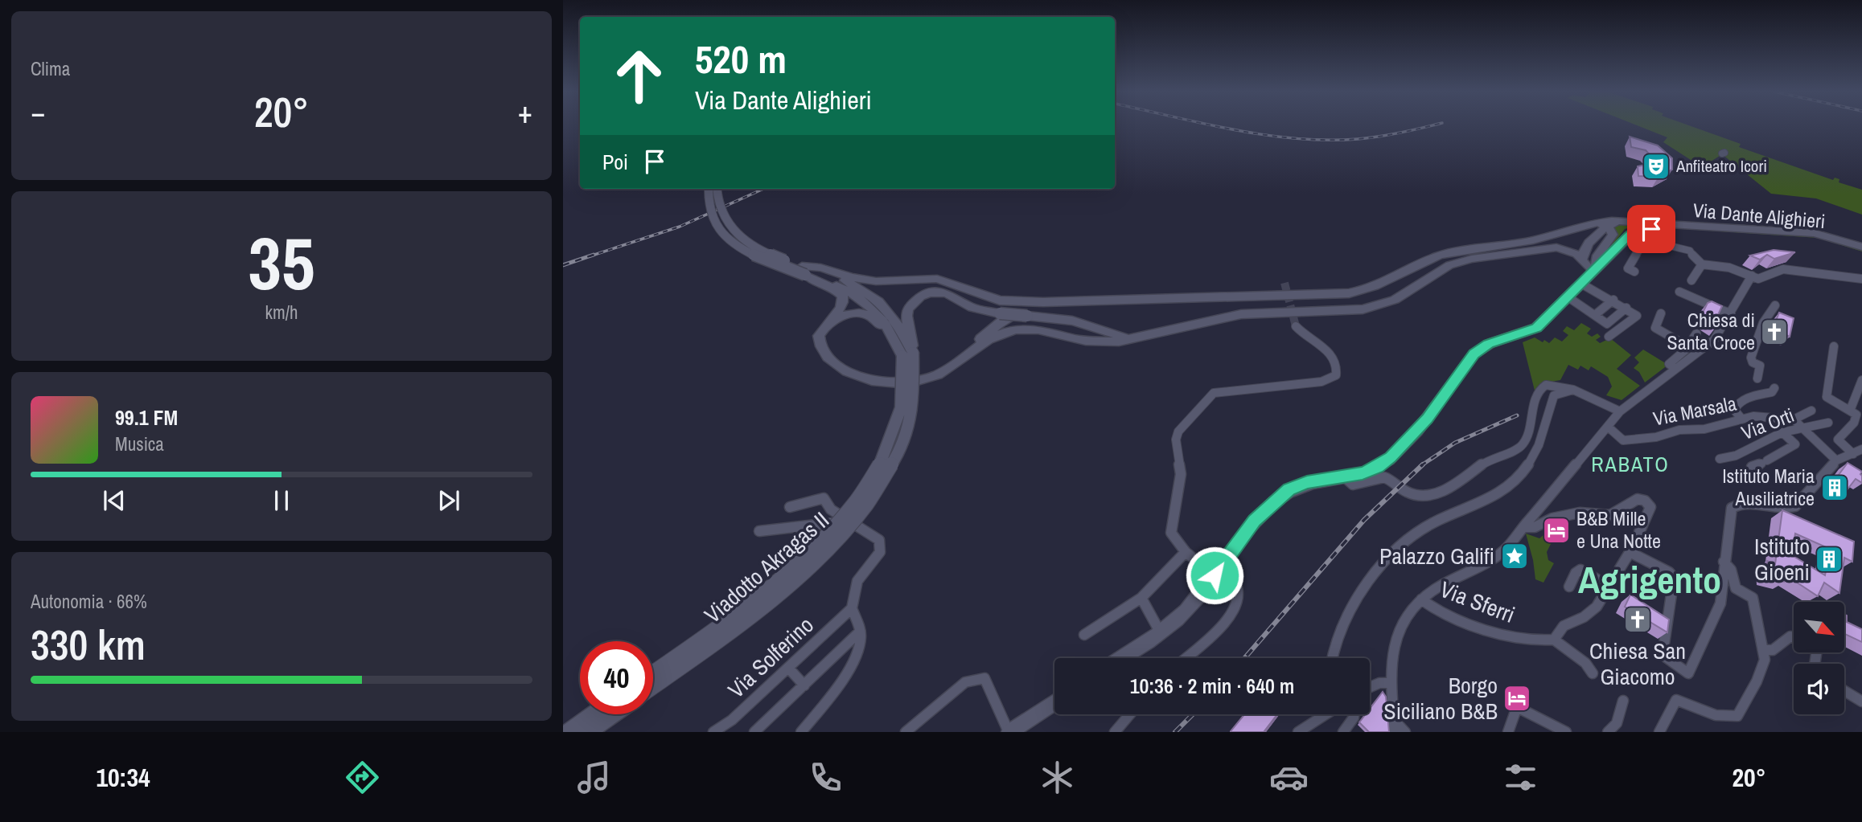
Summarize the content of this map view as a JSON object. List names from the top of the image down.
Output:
{
  "streets": {
    "main road": ["Via Dante Alighieri", "Viadotto Akragas II"],
    "street": [
      "Via Marsala",
      "Via Orti",
      "Via Sferri",
      "Via Solferino"
    ]
  },
  "districts": ["RABATO", "Agrigento"],
  "places": {
    "theatre": ["Anfiteatro Icori"],
    "church": ["Chiesa di Santa Croce", "Chiesa San Giacomo"],
    "building": ["Istituto Maria Ausiliatrice", "Istituto Gioeni"],
    "hotel": ["B&B Mille e Una Notte", "Borgo Siciliano B&B"],
    "place": ["Palazzo Galifi"]
  },
  "north": "bottom right",
  "page": {
    "tile": [
      "Clima",
      ["35", "km/h"],
      ["Autonomia · 66%", "330 km"]
    ],
    "turn": ["520 m", "Via Dante Alighieri"],
    "heat": ["−", "20°", "+"],
    "then": "Poi",
    "song": ["99.1 FM", "Musica"],
    "limit": "40",
    "trip": "10:36 · 2 min · 640 m",
    "tabs": ["10:34", "20°"]
  }
}
